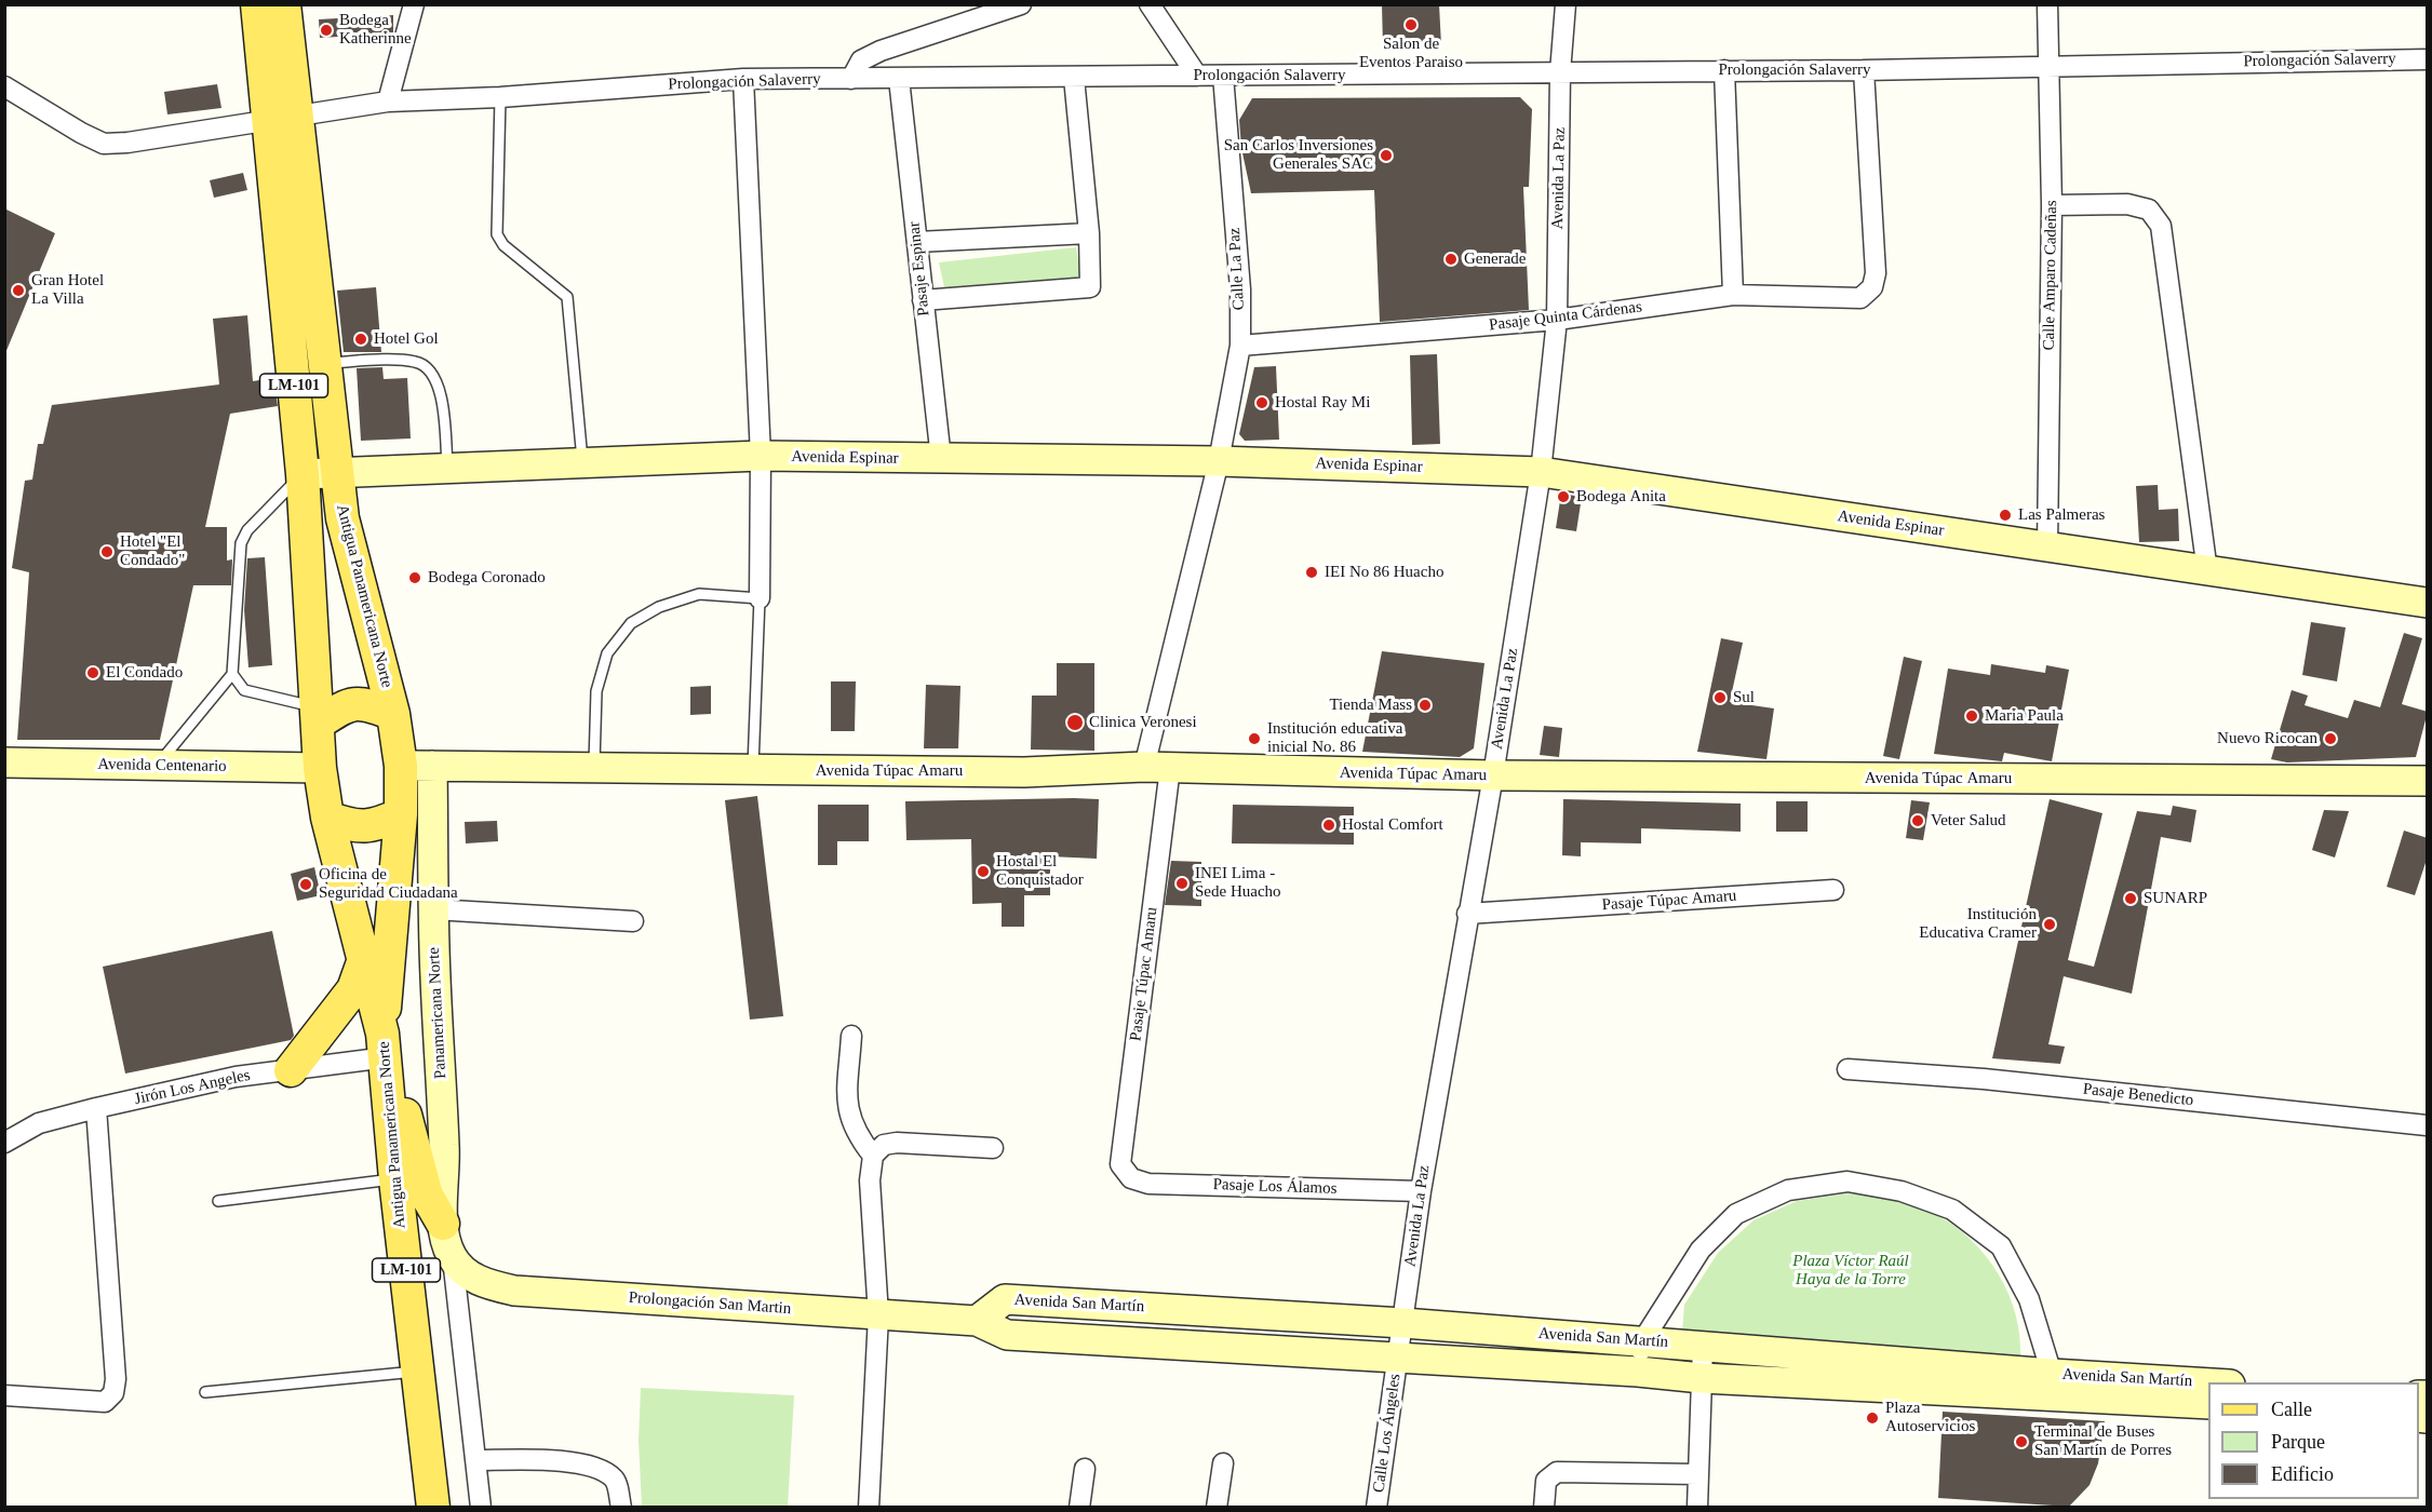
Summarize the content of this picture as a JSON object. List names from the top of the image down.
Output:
{
  "streets": {
    "main road": ["LM-101", "Antigua Panamericana Norte"],
    "street": [
      "Prolongación Salaverry",
      "Avenida La Paz",
      "Pasaje Espinar",
      "Calle La Paz",
      "Calle Amparo Cadeñas",
      "Pasaje Quinta Cárdenas",
      "Avenida Espinar",
      "Avenida Centenario",
      "Avenida Túpac Amaru",
      "Pasaje Túpac Amaru",
      "Panamericana Norte",
      "Jirón Los Angeles",
      "Pasaje Benedicto",
      "Pasaje Los Álamos",
      "Prolongación San Martin",
      "Avenida San Martín",
      "Calle Los Ángeles"
    ]
  },
  "crossings": [
    ["Prolongación Salaverry", "Avenida La Paz"],
    ["Prolongación Salaverry", "Pasaje Espinar"],
    ["Prolongación Salaverry", "Calle La Paz"],
    ["Prolongación Salaverry", "Calle Amparo Cadeñas"],
    ["Prolongación Salaverry", "Pasaje Quinta Cárdenas"],
    ["Prolongación Salaverry", "Antigua Panamericana Norte"],
    ["Avenida La Paz", "Pasaje Quinta Cárdenas"],
    ["Avenida La Paz", "Avenida Espinar"],
    ["Avenida La Paz", "Avenida Túpac Amaru"],
    ["Avenida La Paz", "Pasaje Túpac Amaru"],
    ["Avenida La Paz", "Pasaje Los Álamos"],
    ["Avenida La Paz", "Avenida San Martín"],
    ["Avenida La Paz", "Calle Los Ángeles"],
    ["Pasaje Espinar", "Avenida Espinar"],
    ["Calle La Paz", "Pasaje Quinta Cárdenas"],
    ["Calle La Paz", "Avenida Espinar"],
    ["Calle La Paz", "Pasaje Túpac Amaru"],
    ["Calle Amparo Cadeñas", "Avenida Espinar"],
    ["Avenida Espinar", "Antigua Panamericana Norte"],
    ["Avenida Espinar", "Pasaje Túpac Amaru"],
    ["Antigua Panamericana Norte", "Avenida Centenario"],
    ["Antigua Panamericana Norte", "Avenida Túpac Amaru"],
    ["Antigua Panamericana Norte", "Jirón Los Angeles"],
    ["Avenida Túpac Amaru", "Pasaje Túpac Amaru"],
    ["Avenida Túpac Amaru", "Panamericana Norte"],
    ["Pasaje Túpac Amaru", "Pasaje Los Álamos"],
    ["Panamericana Norte", "Prolongación San Martin"],
    ["Prolongación San Martin", "Avenida San Martín"],
    ["Avenida San Martín", "Calle Los Ángeles"]
  ],
  "parks": ["Plaza Víctor Raúl Haya de la Torre"],
  "places": [
    "Salon de Eventos Paraiso",
    "Bodega Katherinne",
    "San Carlos Inversiones Generales SAC",
    "Generade",
    "Gran Hotel La Villa",
    "Hotel Gol",
    "Hostal Ray Mi",
    "Bodega Anita",
    "Las Palmeras",
    "Hotel \"El Condado\"",
    "IEI No 86 Huacho",
    "Bodega Coronado",
    "El Condado",
    "Sul",
    "Tienda Mass",
    "Maria Paula",
    "Clinica Veronesi",
    "Institución educativa inicial No. 86",
    "Nuevo Ricocan",
    "Veter Salud",
    "Hostal Comfort",
    "Hostal El Conquistador",
    "INEI Lima - Sede Huacho",
    "Oficina de Seguridad Ciudadana",
    "SUNARP",
    "Institución Educativa Cramer",
    "Plaza Autoservicios",
    "Terminal de Buses San Martín de Porres"
  ],
  "legend": ["Calle", "Parque", "Edificio"]
}
